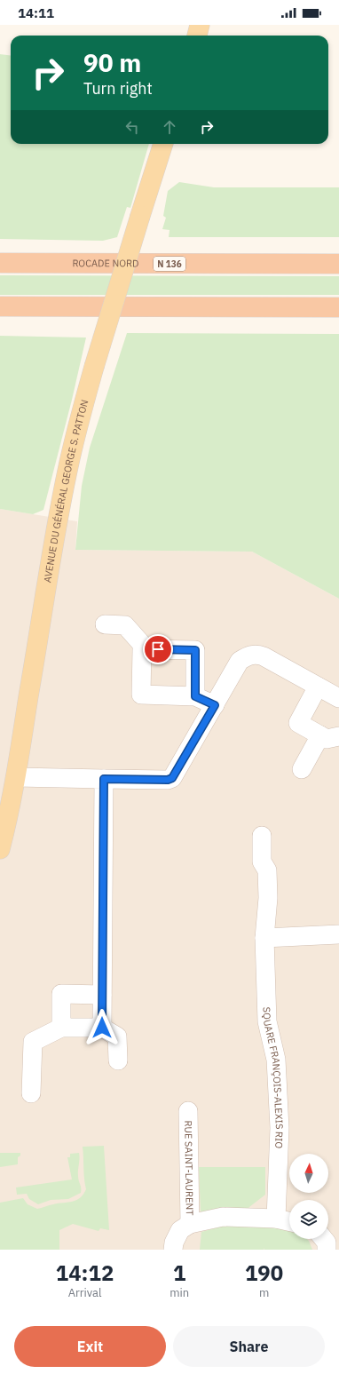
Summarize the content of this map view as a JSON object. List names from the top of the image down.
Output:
{
  "streets": {
    "highway": ["ROCADE NORD", "N 136"],
    "main road": ["AVENUE DU GÉNÉRAL GEORGE S. PATTON"],
    "street": ["SQUARE FRANÇOIS-ALEXIS RIO", "RUE SAINT-LAURENT"]
  },
  "north": "top",
  "page": {
    "status": "14:11",
    "turn": ["90 m", "Turn right"],
    "eta": [
      "14:12",
      "Arrival",
      "1",
      "min",
      "190",
      "m"
    ],
    "buttons": ["Exit", "Share"]
  }
}
